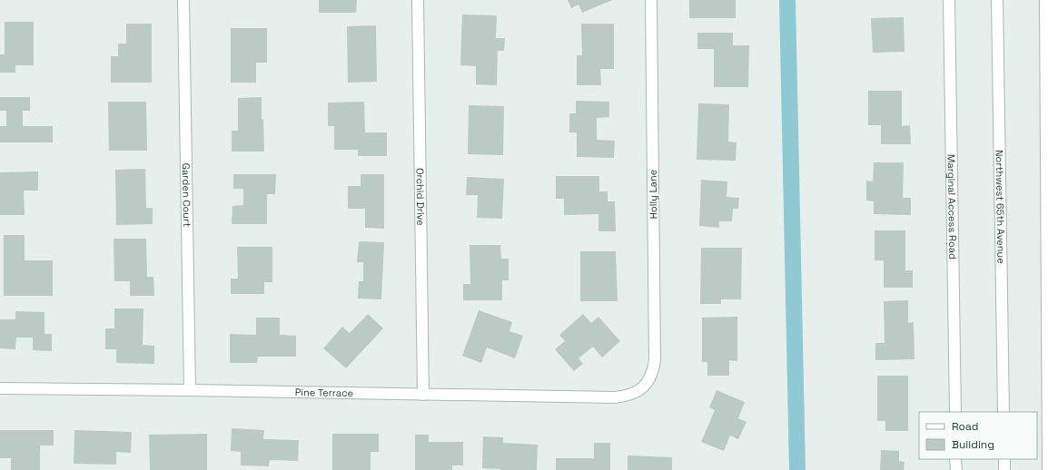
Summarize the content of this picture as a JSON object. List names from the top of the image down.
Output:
{
  "streets": {
    "street": [
      "Holly Lane",
      "Garden Court",
      "Orchid Drive",
      "Marginal Access Road",
      "Northwest 65th Avenue",
      "Pine Terrace"
    ]
  },
  "crossings": [
    ["Holly Lane", "Pine Terrace"],
    ["Garden Court", "Pine Terrace"],
    ["Orchid Drive", "Pine Terrace"]
  ],
  "legend": ["Road", "Building"]
}
